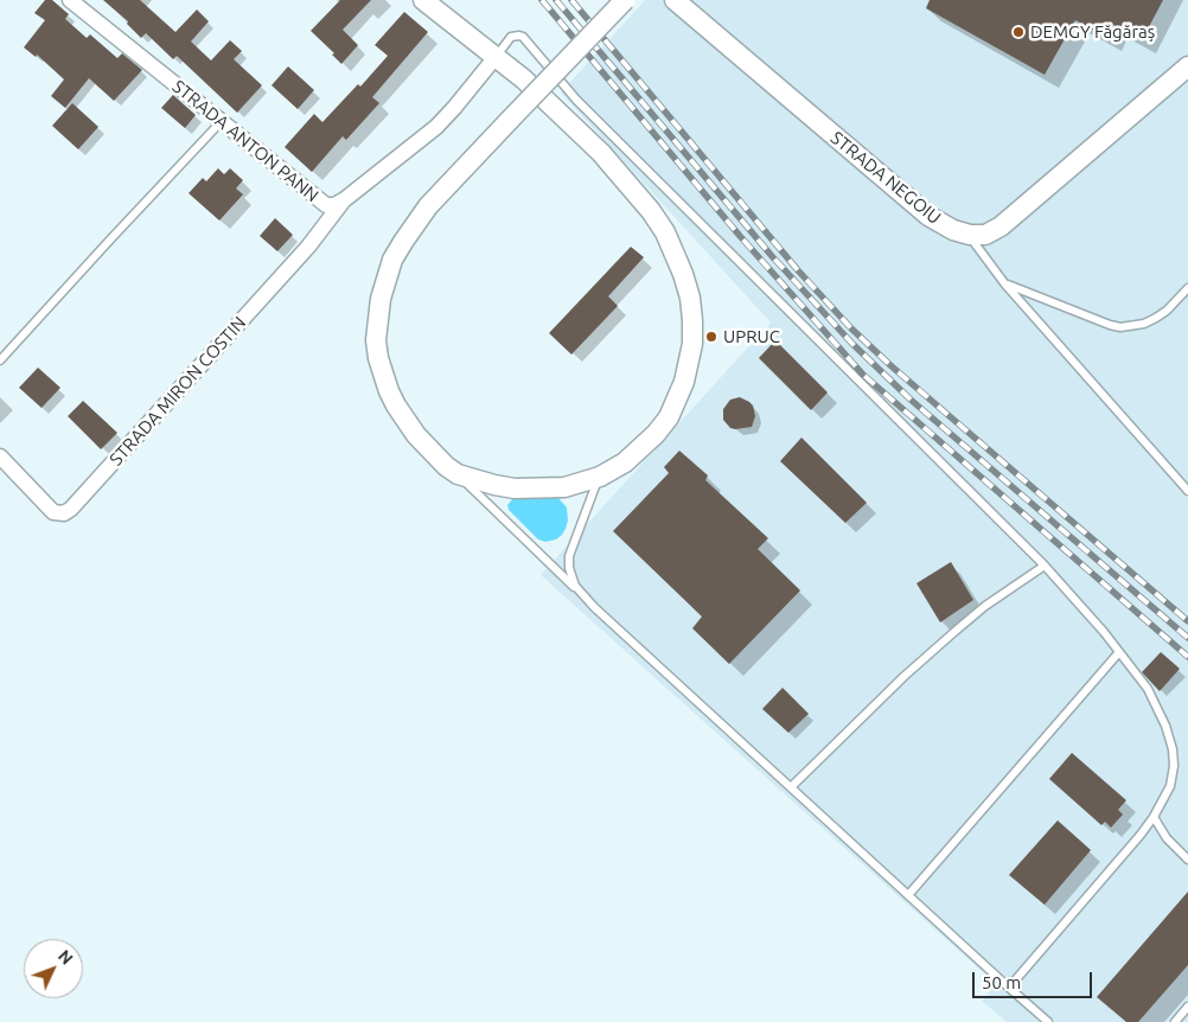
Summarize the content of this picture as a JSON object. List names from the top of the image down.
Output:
{
  "streets": {
    "main road": ["STRADA NEGOIU"],
    "street": ["STRADA ANTON PANN", "STRADA MIRON COSTIN"]
  },
  "crossings": [
    ["STRADA ANTON PANN", "STRADA MIRON COSTIN"]
  ],
  "places": ["DEMGY Făgăraș", "UPRUC"],
  "scale_bar": "50 m",
  "north": "top right"
}
